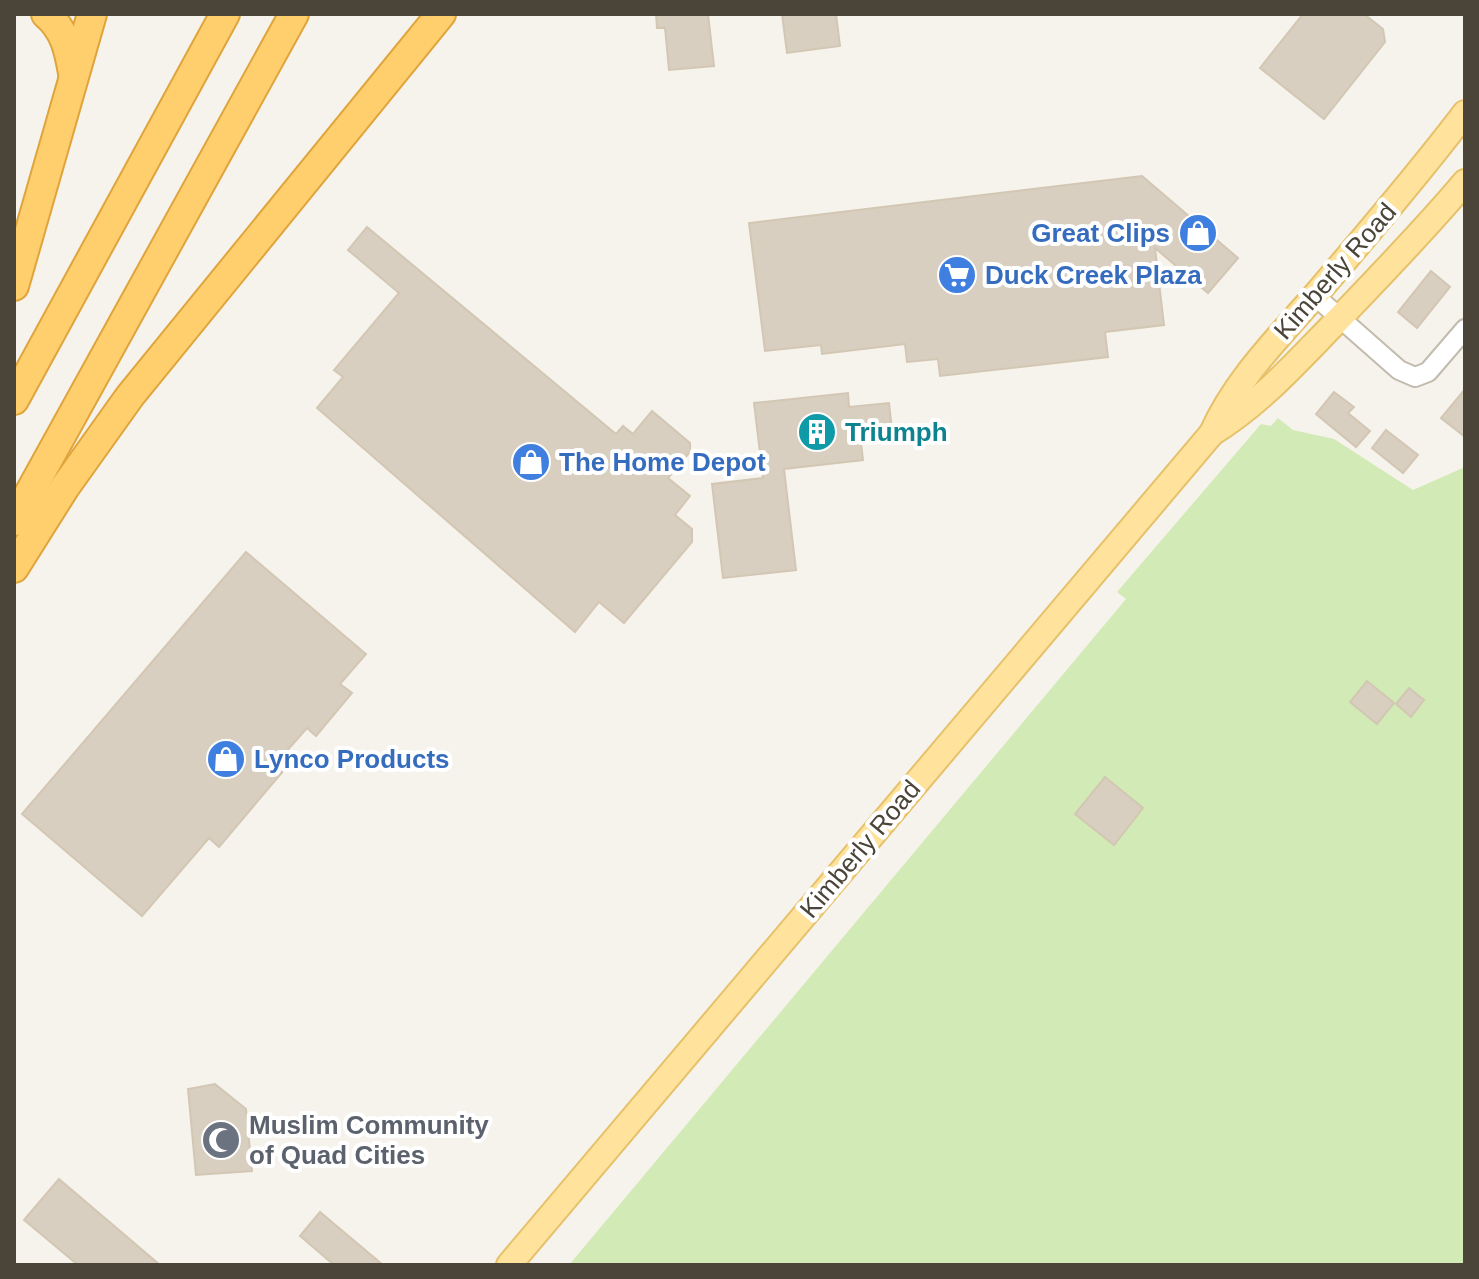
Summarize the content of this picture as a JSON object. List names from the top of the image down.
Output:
{
  "streets": {
    "main road": ["Kimberly Road"]
  },
  "places": {
    "shop": ["Great Clips", "The Home Depot", "Lynco Products"],
    "supermarket": ["Duck Creek Plaza"],
    "building": ["Triumph"],
    "mosque": ["Muslim Community of Quad Cities"]
  }
}
